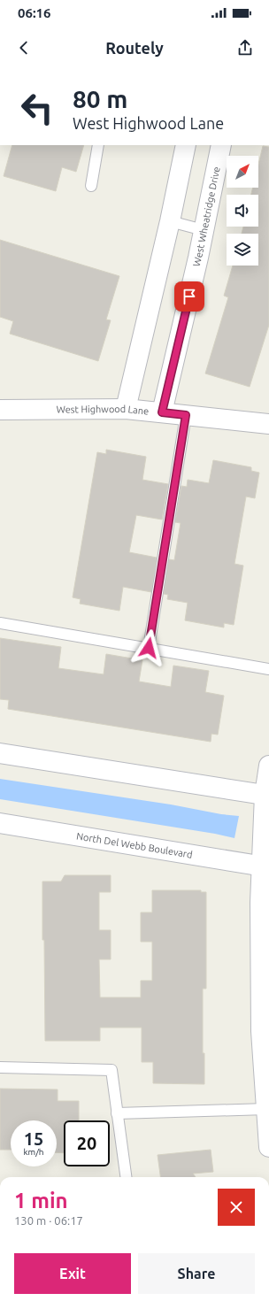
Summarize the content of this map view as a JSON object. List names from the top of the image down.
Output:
{
  "streets": {
    "street": ["West Wheatridge Drive", "West Highwood Lane", "North Del Webb Boulevard"]
  },
  "crossings": [
    ["West Wheatridge Drive", "West Highwood Lane"]
  ],
  "north": "top right",
  "page": {
    "status": "06:16",
    "header": "Routely",
    "turn": ["80 m", "West Highwood Lane"],
    "speed": "15 km/h",
    "limit": "20",
    "heading": ["1 min", "130 m · 06:17"],
    "buttons": ["Exit", "Share"]
  }
}
